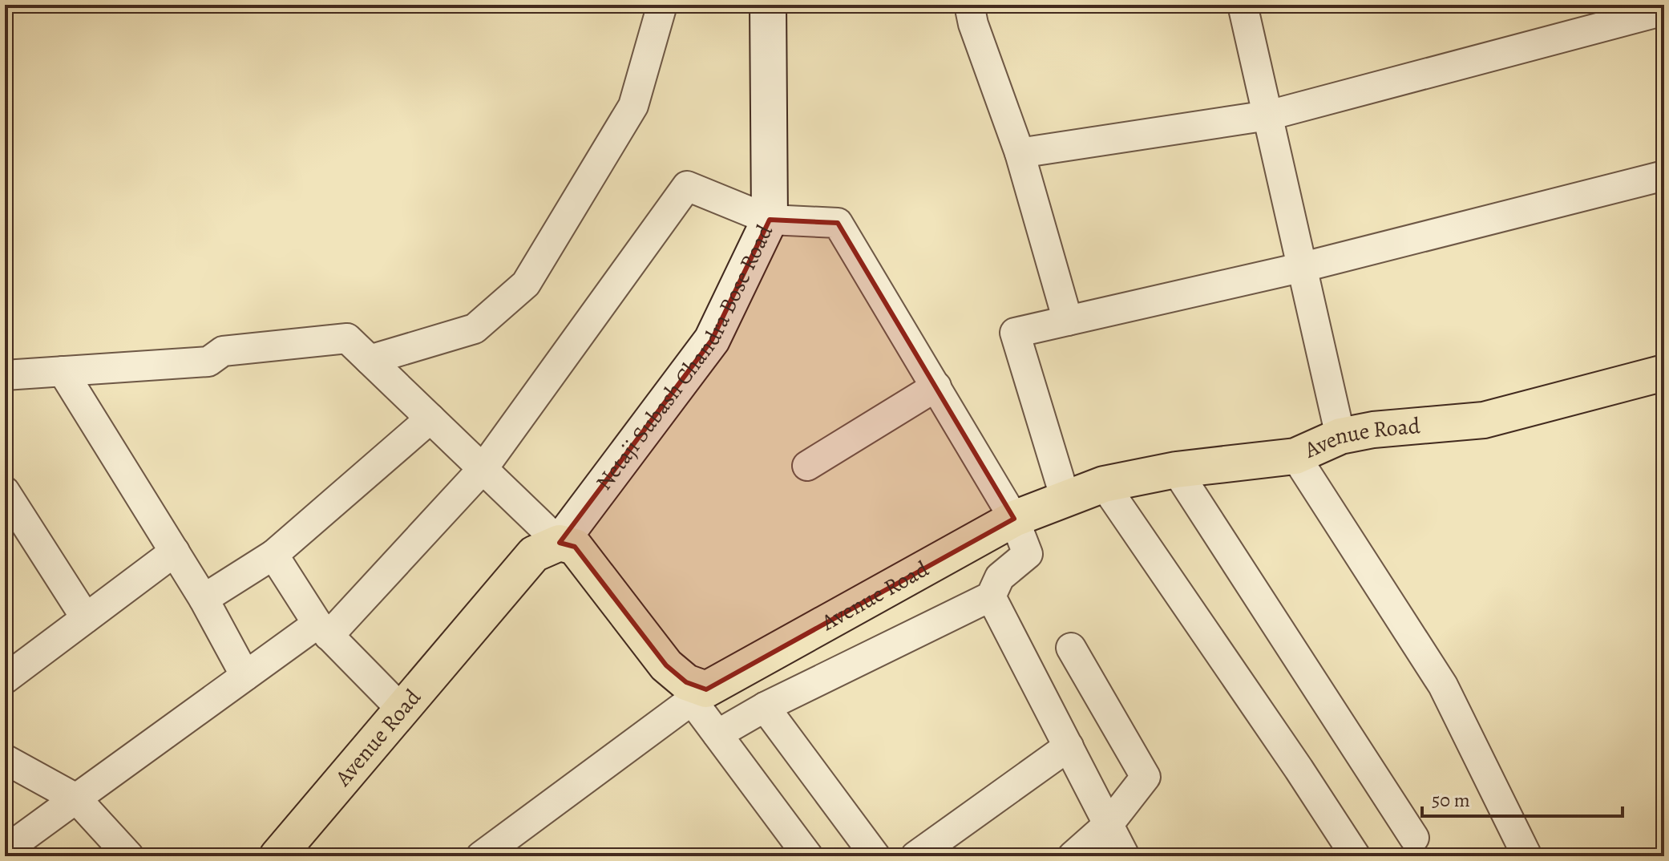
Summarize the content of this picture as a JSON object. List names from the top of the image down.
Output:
{
  "streets": {
    "main road": ["Netaji Subash Chandra Bose Road", "Avenue Road"]
  },
  "crossings": [
    ["Netaji Subash Chandra Bose Road", "Avenue Road"]
  ],
  "scale_bar": "50 m"
}
